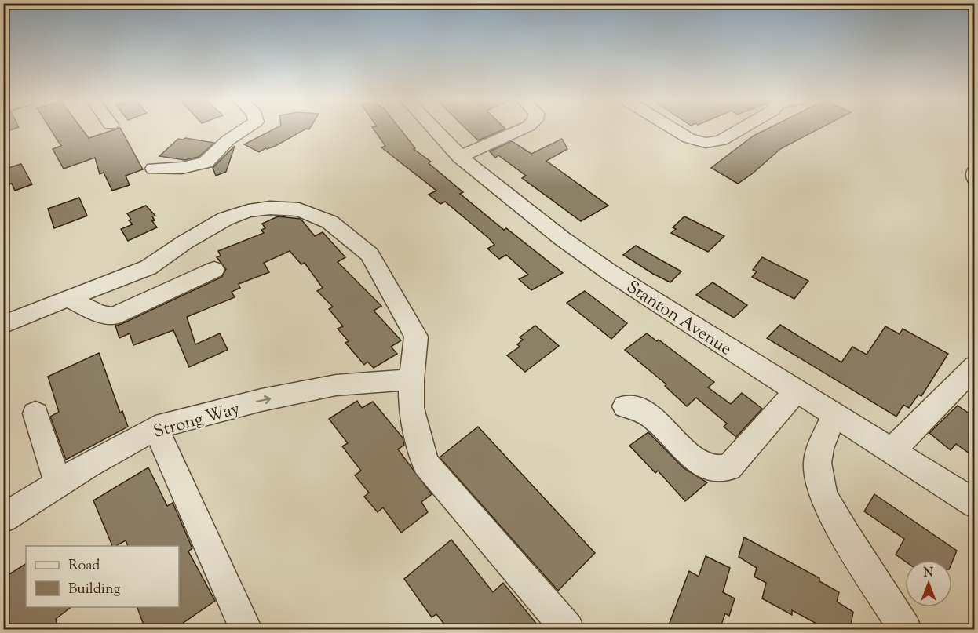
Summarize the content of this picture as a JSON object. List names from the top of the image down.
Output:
{
  "streets": {
    "street": ["Stanton Avenue", "Strong Way"]
  },
  "legend": ["Road", "Building"],
  "north": "top"
}
